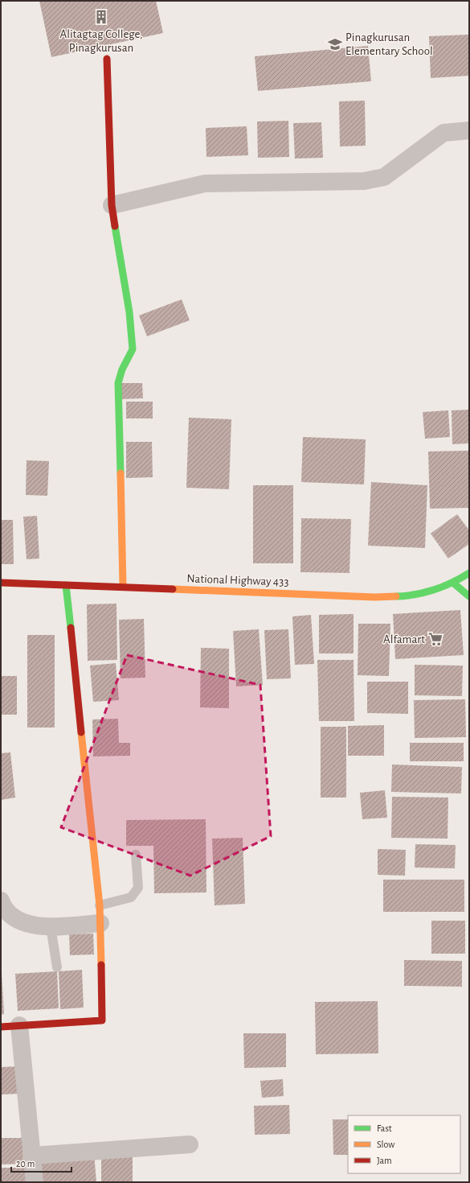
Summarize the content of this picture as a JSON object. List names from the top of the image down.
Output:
{
  "streets": {
    "street": ["National Highway 433"]
  },
  "places": {
    "building": ["Alitagtag College, Pinagkurusan"],
    "school or university": ["Pinagkurusan Elementary School"],
    "supermarket": ["Alfamart"]
  },
  "legend": ["Fast", "Slow", "Jam"],
  "scale_bar": "20 m"
}
